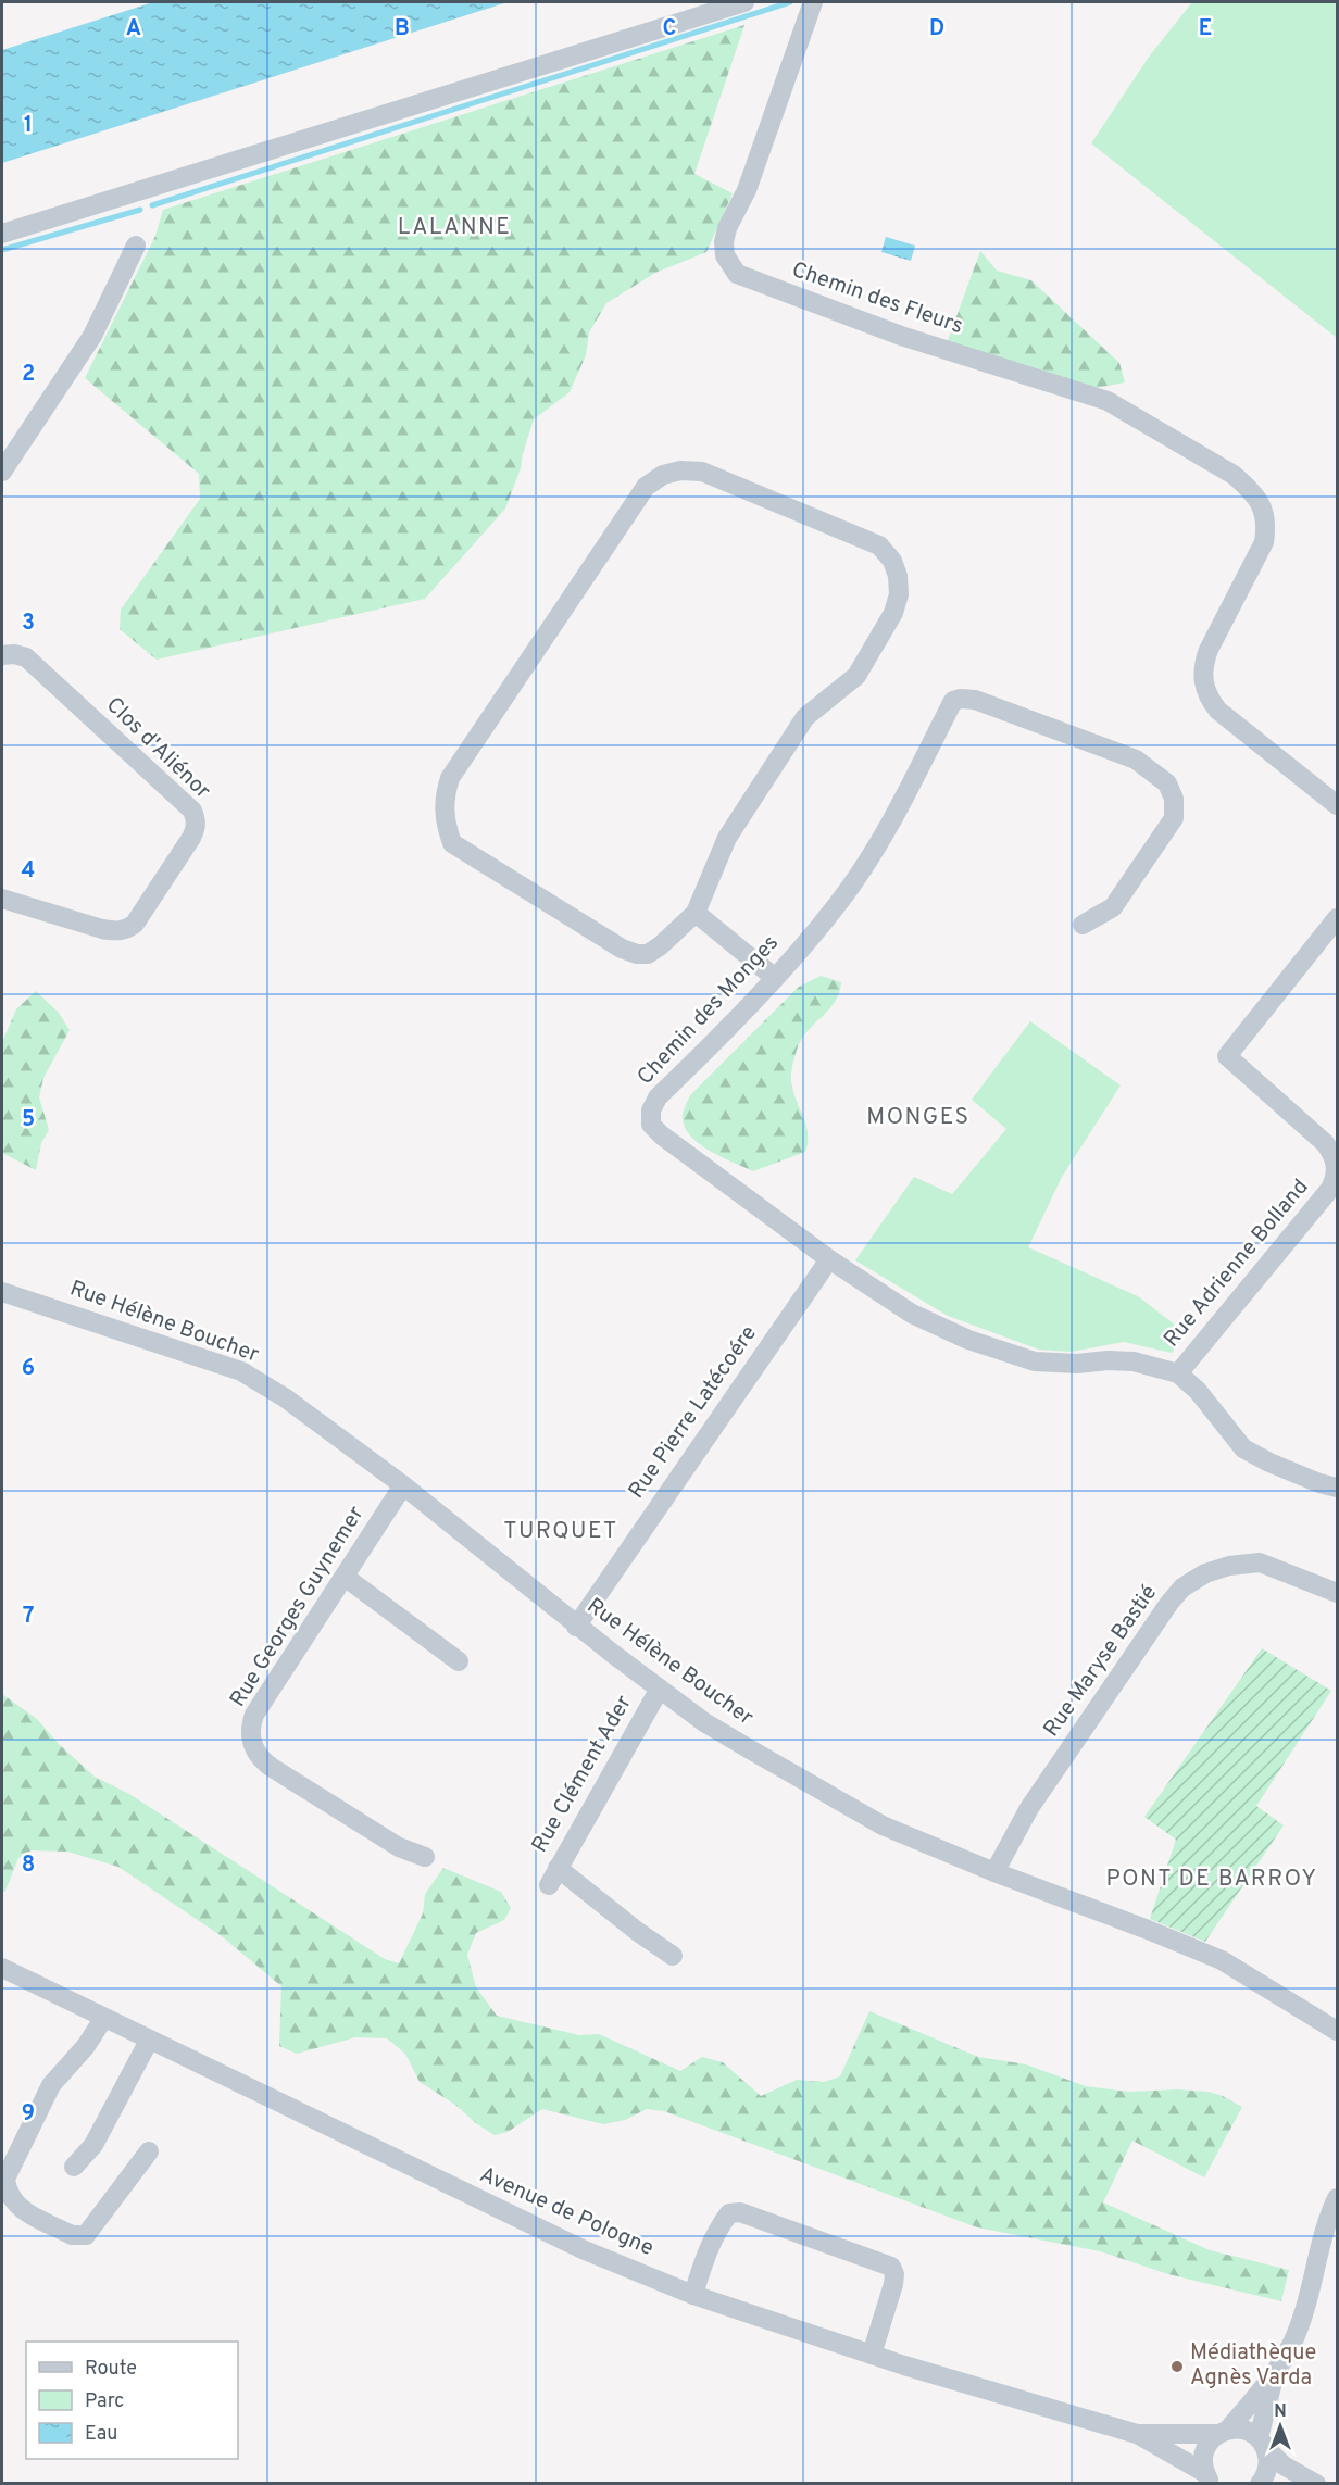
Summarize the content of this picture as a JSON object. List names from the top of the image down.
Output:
{
  "streets": {
    "street": [
      "Chemin des Fleurs",
      "Clos d'Aliénor",
      "Chemin des Monges",
      "Rue Adrienne Bolland",
      "Rue Hélène Boucher",
      "Rue Pierre Latécoére",
      "Rue Georges Guynemer",
      "Rue Maryse Bastié",
      "Rue Clément Ader",
      "Avenue de Pologne"
    ]
  },
  "crossings": [
    ["Chemin des Monges", "Rue Adrienne Bolland"],
    ["Chemin des Monges", "Rue Pierre Latécoére"],
    ["Rue Hélène Boucher", "Rue Pierre Latécoére"],
    ["Rue Hélène Boucher", "Rue Georges Guynemer"],
    ["Rue Hélène Boucher", "Rue Maryse Bastié"],
    ["Rue Hélène Boucher", "Rue Clément Ader"]
  ],
  "districts": [
    "LALANNE",
    "MONGES",
    "TURQUET",
    "PONT DE BARROY"
  ],
  "places": ["Médiathèque Agnès Varda"],
  "legend": ["Route", "Parc", "Eau"],
  "north": "top",
  "grid": {
    "columns": [
      "A",
      "B",
      "C",
      "D",
      "E"
    ],
    "rows": [
      "1",
      "2",
      "3",
      "4",
      "5",
      "6",
      "7",
      "8",
      "9"
    ]
  }
}
